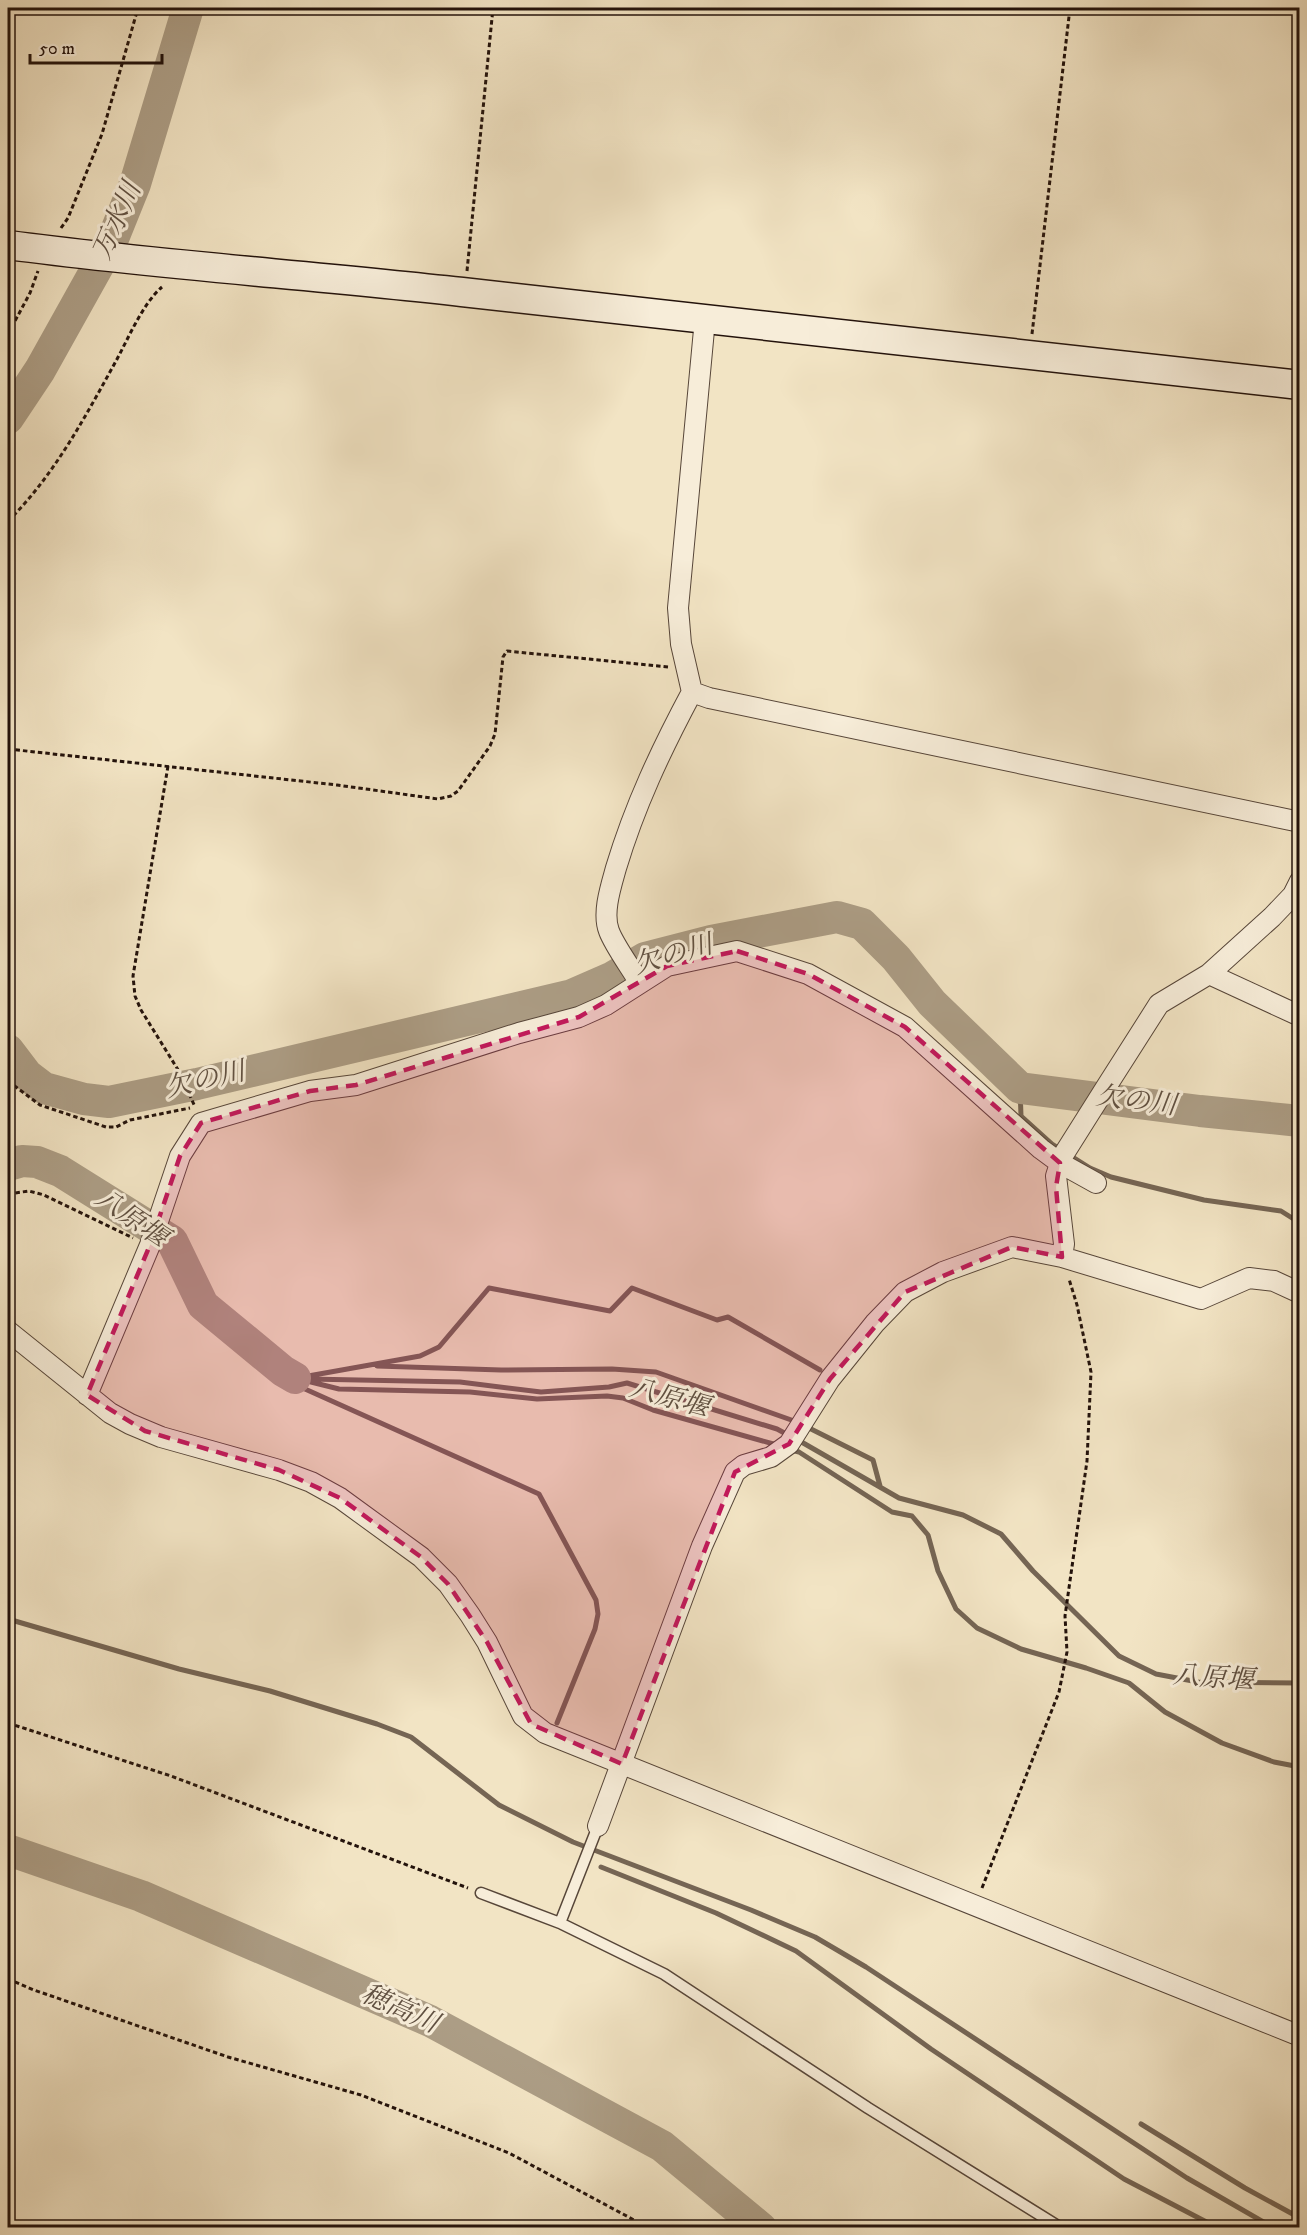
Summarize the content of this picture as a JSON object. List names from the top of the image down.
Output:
{
  "water": [
    "万水川",
    "欠の川",
    "八原堰",
    "穂高川"
  ],
  "scale_bar": "50 m"
}
